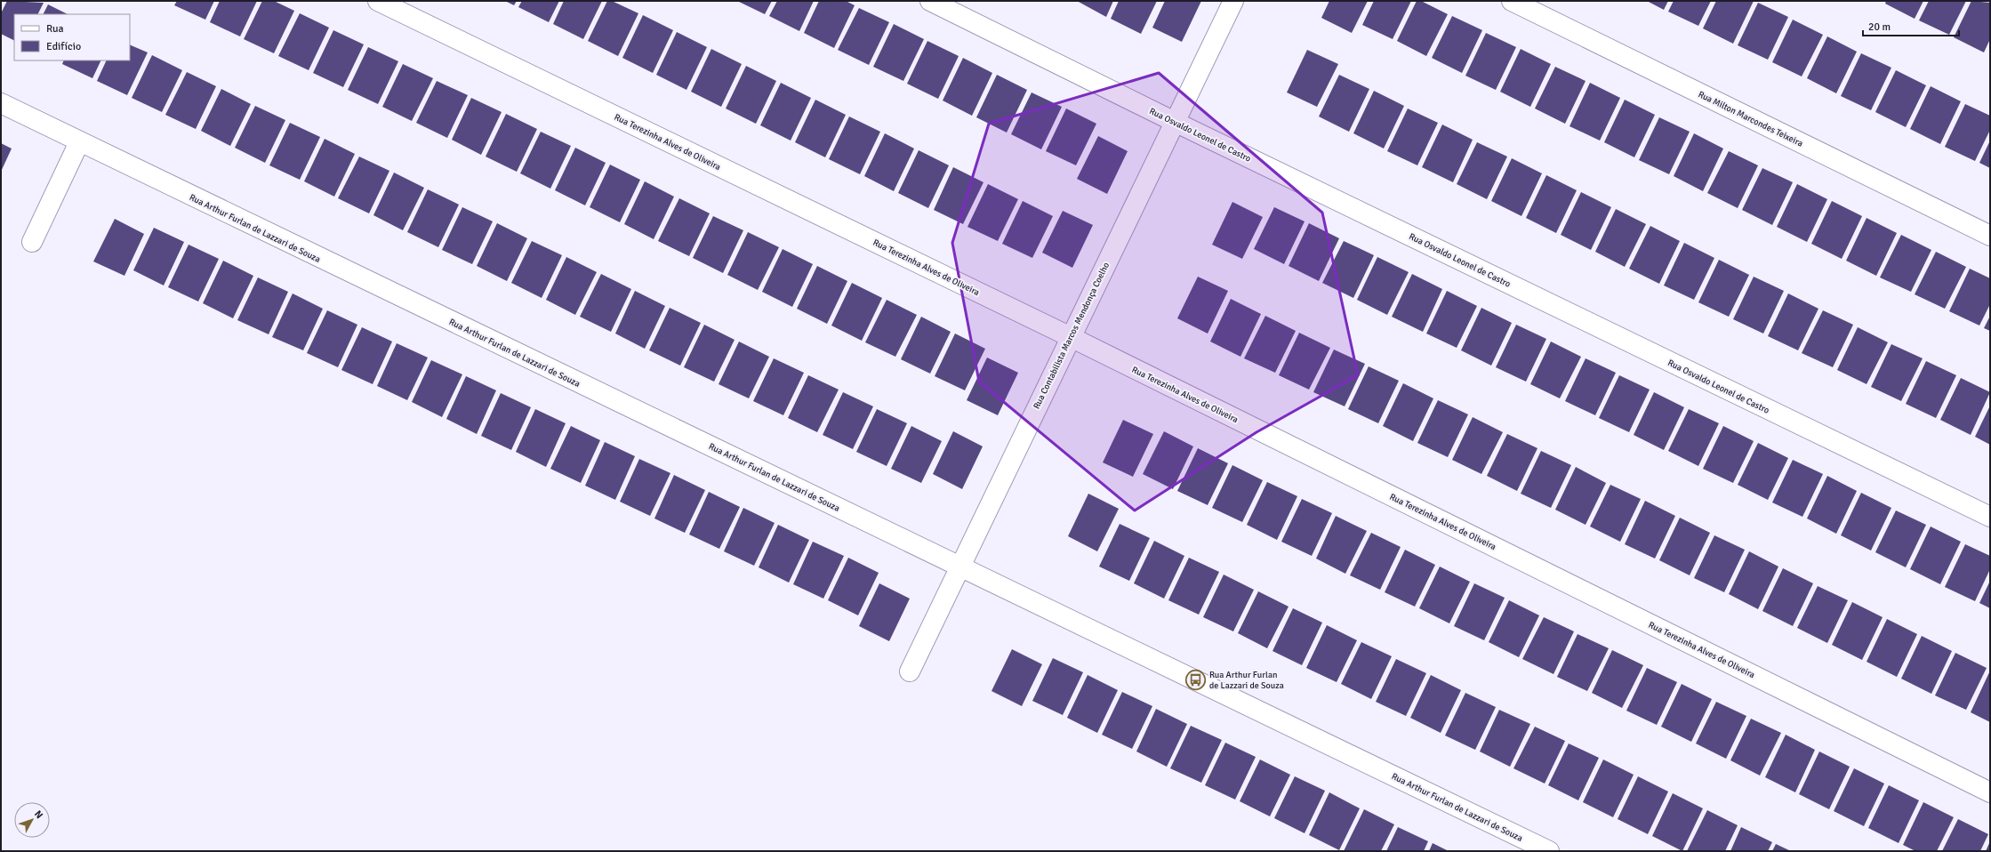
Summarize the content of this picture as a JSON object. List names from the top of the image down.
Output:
{
  "streets": {
    "street": [
      "Rua Milton Marcondes Teixeira",
      "Rua Osvaldo Leonel de Castro",
      "Rua Terezinha Alves de Oliveira",
      "Rua Arthur Furlan de Lazzari de Souza",
      "Rua Contabilista Marcos Mendonça Coelho"
    ]
  },
  "crossings": [
    ["Rua Osvaldo Leonel de Castro", "Rua Contabilista Marcos Mendonça Coelho"],
    ["Rua Terezinha Alves de Oliveira", "Rua Contabilista Marcos Mendonça Coelho"],
    ["Rua Arthur Furlan de Lazzari de Souza", "Rua Contabilista Marcos Mendonça Coelho"]
  ],
  "places": {
    "bus stop": ["Rua Arthur Furlan de Lazzari de Souza"]
  },
  "legend": ["Rua", "Edifício"],
  "scale_bar": "20 m",
  "north": "top right"
}
